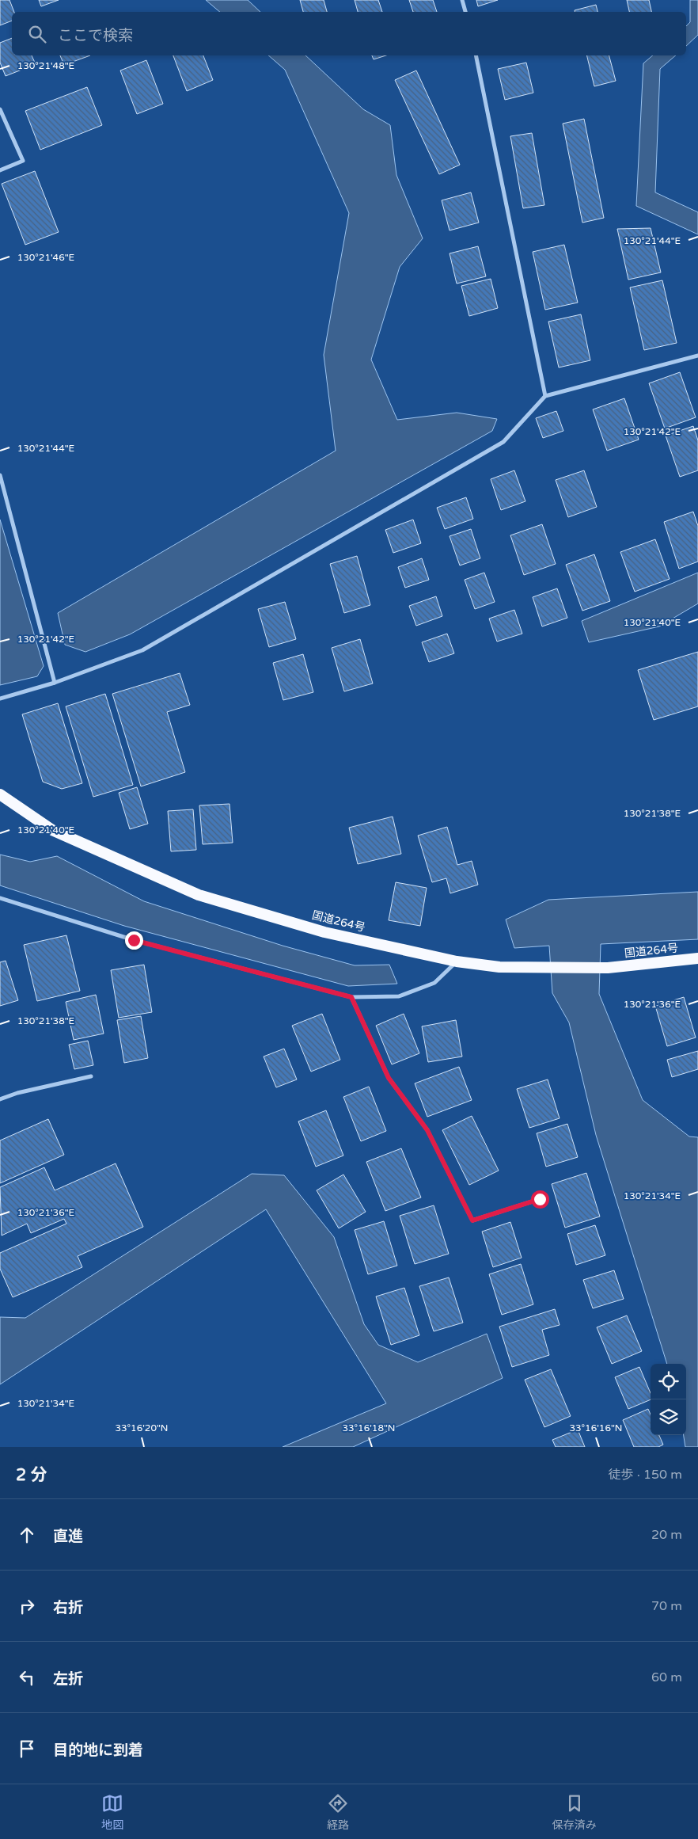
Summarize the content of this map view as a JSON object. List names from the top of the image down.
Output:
{
  "streets": {
    "highway": ["国道264号"]
  },
  "page": {
    "search": "ここで検索",
    "heading": ["2 分", "徒歩 · 150 m"],
    "list": [
      ["直進", "20 m"],
      ["右折", "70 m"],
      ["左折", "60 m"],
      "目的地に到着"
    ],
    "nav": ["地図", "経路", "保存済み"]
  },
  "coordinates": [
    "130°21'48\"E",
    "130°21'44\"E",
    "130°21'46\"E",
    "130°21'42\"E",
    "130°21'40\"E",
    "130°21'38\"E",
    "130°21'36\"E",
    "130°21'34\"E",
    "33°16'20\"N",
    "33°16'18\"N",
    "33°16'16\"N"
  ]
}
